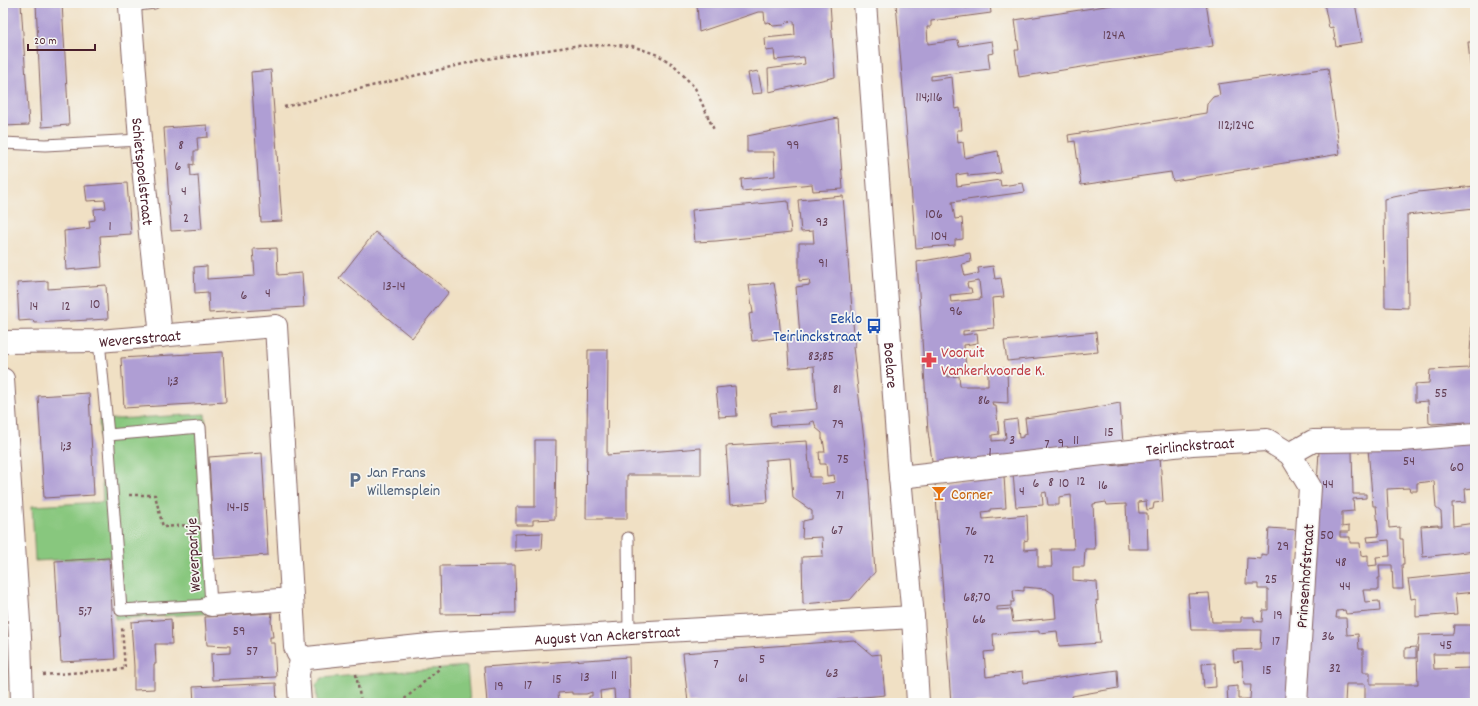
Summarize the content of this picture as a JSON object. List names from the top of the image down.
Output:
{
  "streets": {
    "street": [
      "Schietspoelstraat",
      "Weversstraat",
      "Boelare",
      "Teirlinckstraat",
      "Prinsenhofstraat",
      "August Van Ackerstraat"
    ],
    "lane": ["Weverparkje"]
  },
  "crossings": [
    ["Schietspoelstraat", "Weversstraat"],
    ["Boelare", "Teirlinckstraat"],
    ["Boelare", "August Van Ackerstraat"],
    ["Teirlinckstraat", "Prinsenhofstraat"]
  ],
  "places": {
    "bus stop": ["Eeklo Teirlinckstraat"],
    "pharmacy": ["Vooruit Vankerkvoorde K."],
    "parking": ["Jan Frans Willemsplein"],
    "bar": ["Corner"]
  },
  "house_numbers": [
    "124A",
    "114;116",
    "112;124C",
    "8",
    "99",
    "6",
    "4",
    "106",
    "2",
    "93",
    "1",
    "104",
    "91",
    "13-14",
    "4",
    "6",
    "10",
    "14",
    "12",
    "96",
    "83;85",
    "1;3",
    "81",
    "55",
    "86",
    "79",
    "15",
    "3",
    "11",
    "9",
    "7",
    "1;3",
    "1",
    "75",
    "54",
    "60",
    "12",
    "8",
    "6",
    "10",
    "44",
    "16",
    "4",
    "71",
    "14-15",
    "67",
    "76",
    "50",
    "29",
    "72",
    "48",
    "25",
    "44",
    "68;70",
    "5;7",
    "19",
    "66",
    "59",
    "36",
    "17",
    "45",
    "57",
    "5",
    "7",
    "32",
    "15",
    "63",
    "11",
    "13",
    "61",
    "15",
    "17",
    "19"
  ],
  "scale_bar": "20 m"
}
